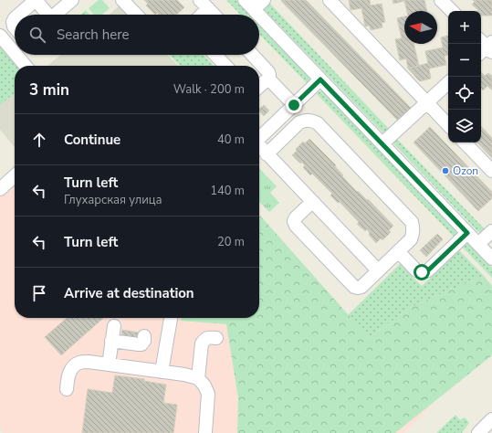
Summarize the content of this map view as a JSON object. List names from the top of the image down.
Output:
{
  "places": ["Ozon"],
  "north": "left",
  "page": {
    "map_buttons": ["+", "−"],
    "search": "Search here",
    "heading": ["3 min", "Walk · 200 m"],
    "list": [
      ["Continue", "40 m"],
      ["Turn left", "Глухарская улица", "140 m"],
      ["Turn left", "20 m"],
      "Arrive at destination"
    ]
  }
}
